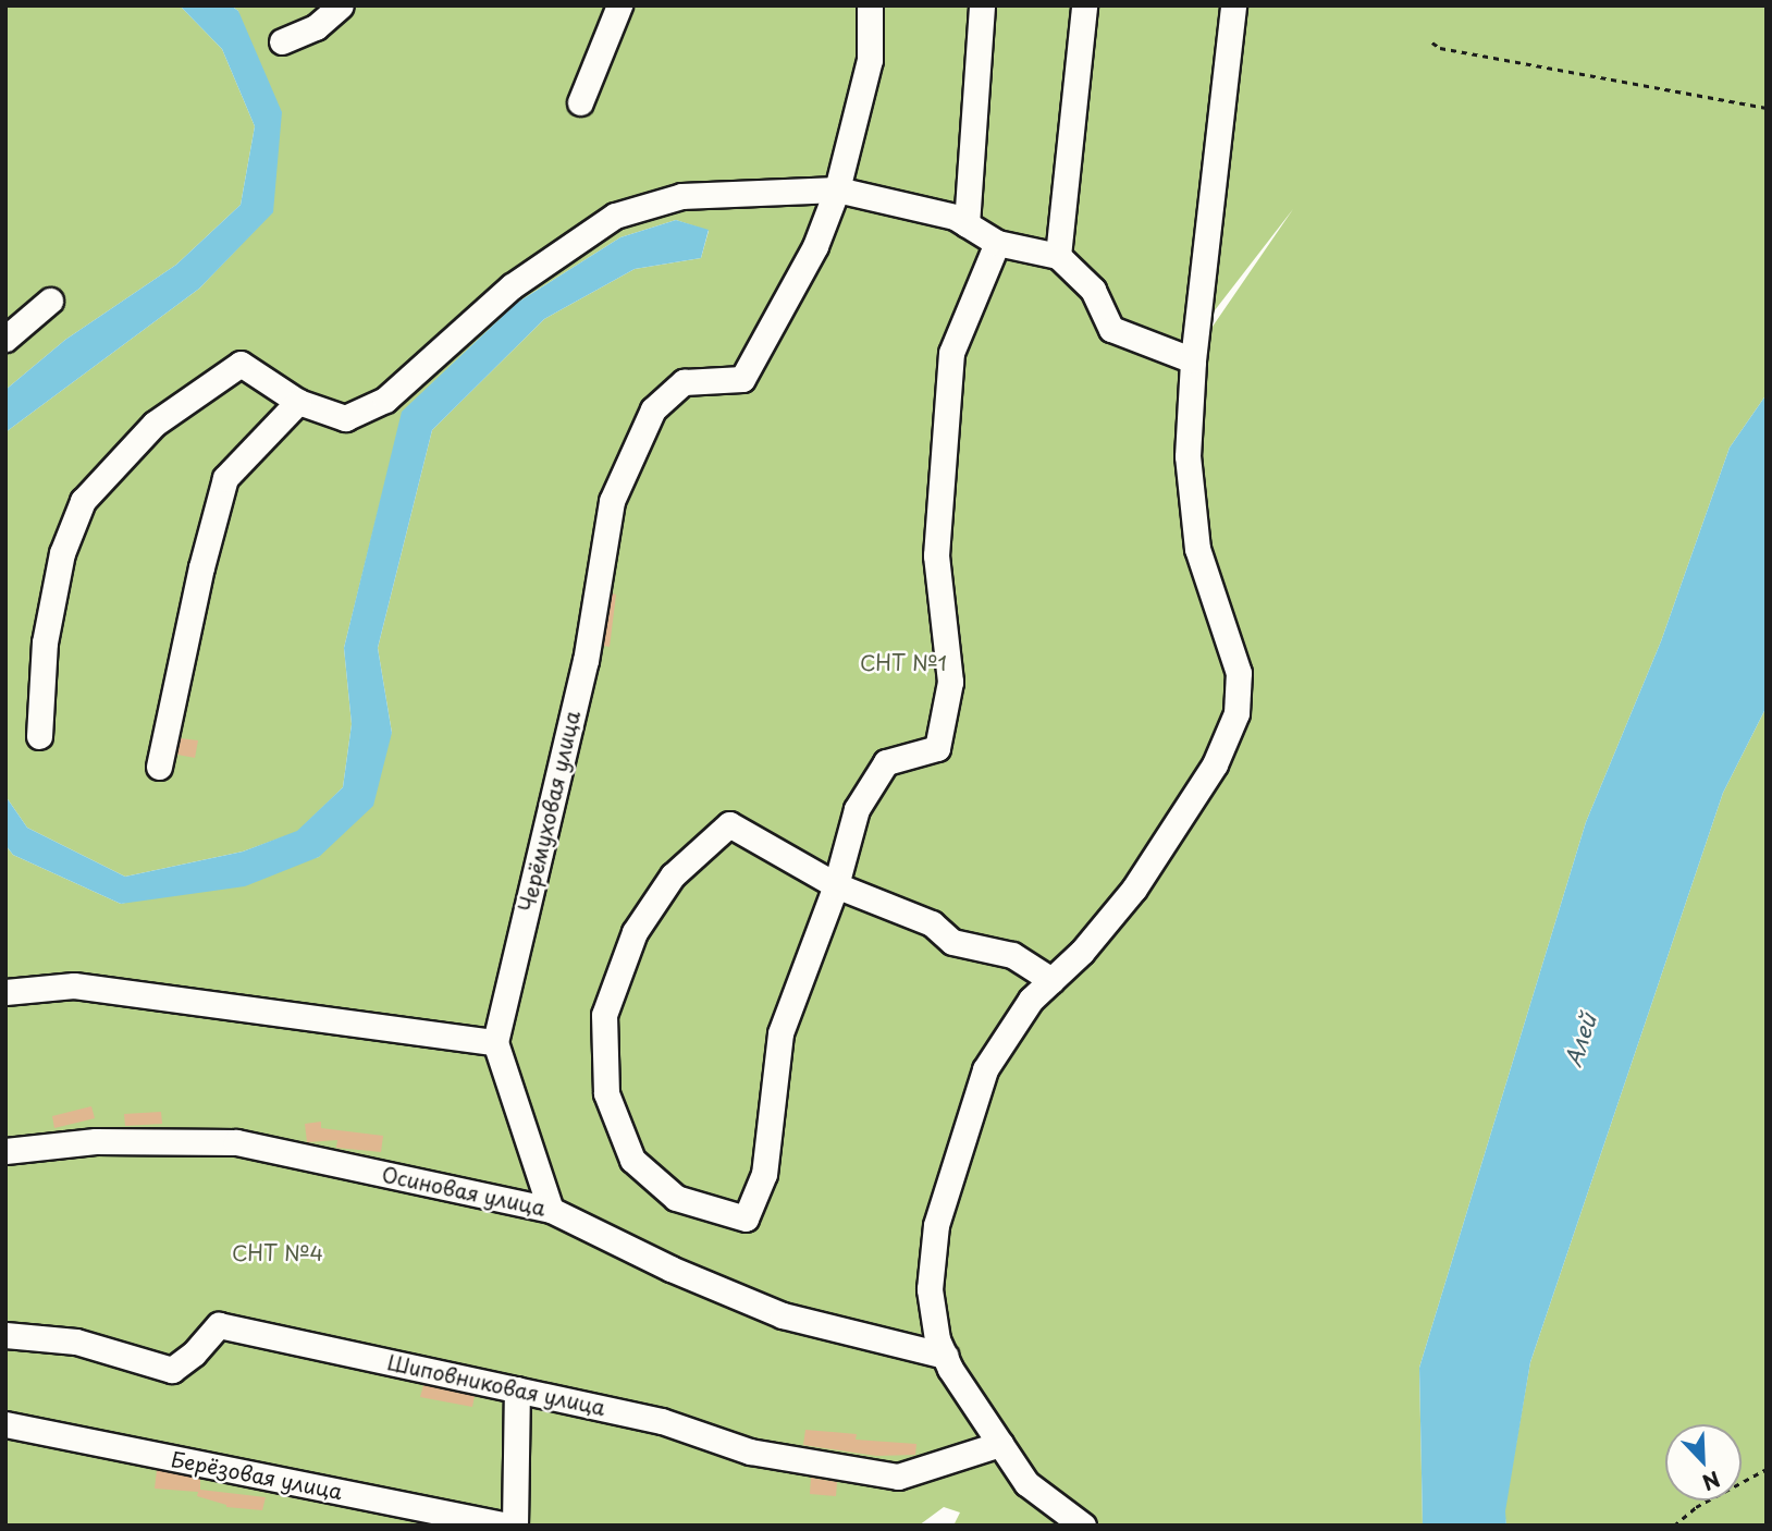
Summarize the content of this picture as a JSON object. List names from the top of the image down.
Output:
{
  "streets": {
    "street": [
      "Черёмуховая улица",
      "Осиновая улица",
      "Шиповниковая улица",
      "Берёзовая улица"
    ]
  },
  "water": ["Алей"],
  "parks": ["СНТ №1", "СНТ №4"],
  "north": "bottom right"
}
